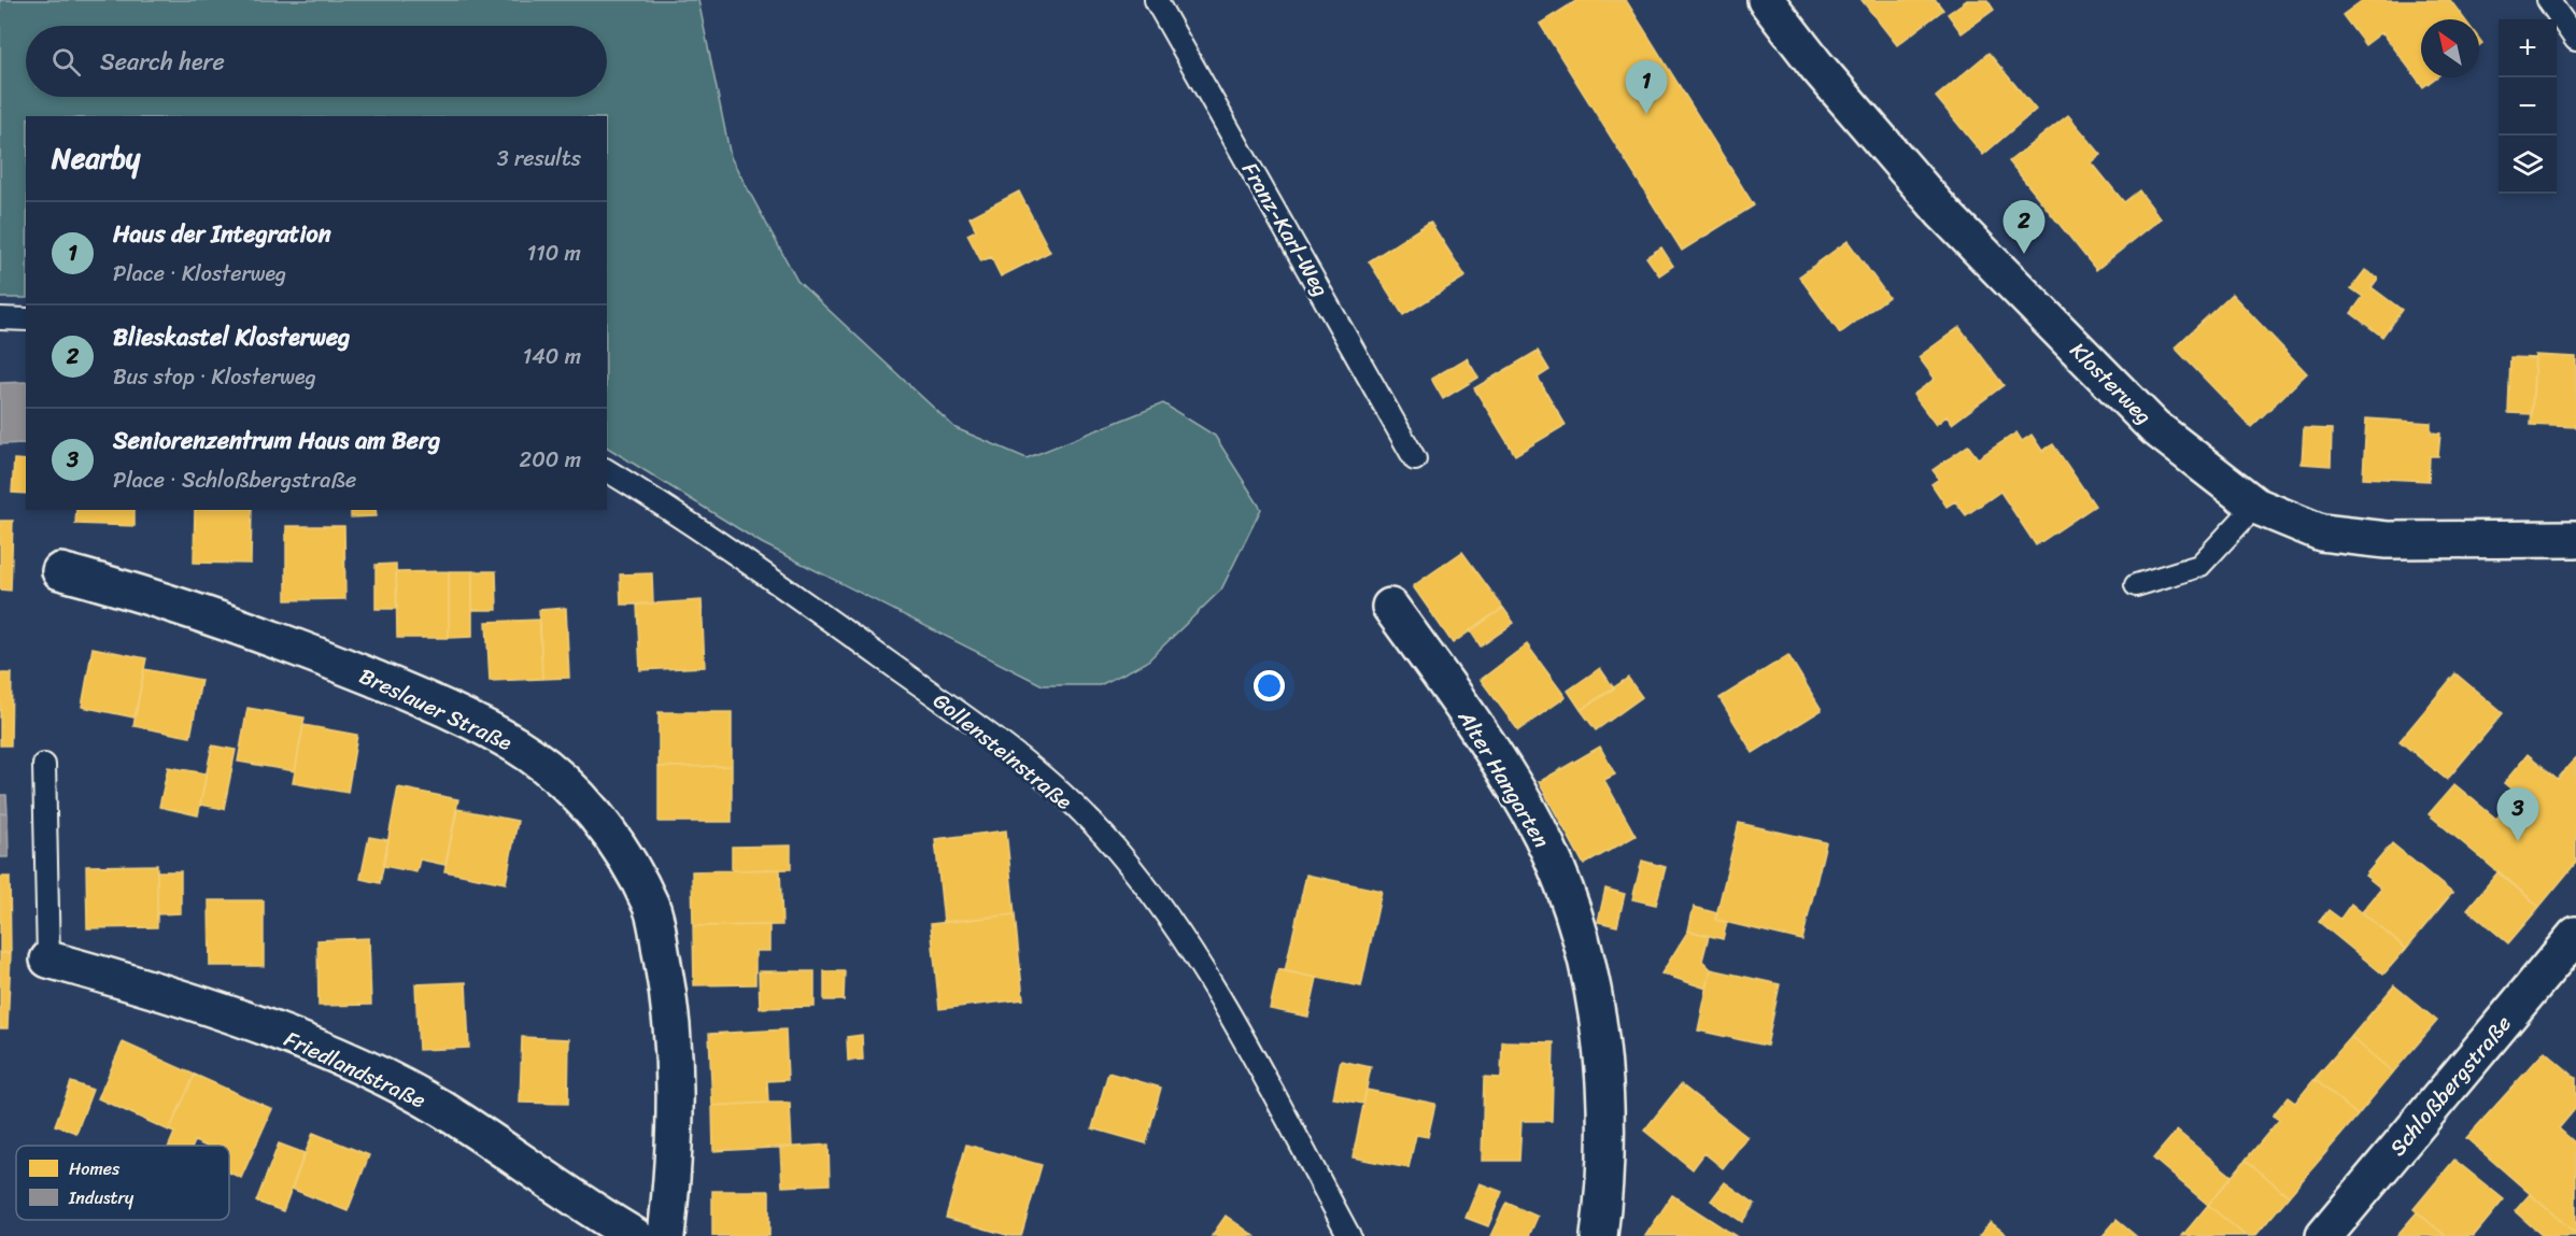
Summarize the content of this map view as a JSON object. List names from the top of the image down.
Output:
{
  "streets": {
    "street": [
      "Klosterweg",
      "Breslauer Straße",
      "Alter Hangarten",
      "Friedlandstraße",
      "Schloßbergstraße"
    ],
    "lane": ["Franz-Karl-Weg", "Gollensteinstraße"]
  },
  "legend": ["Homes", "Industry"],
  "north": "top left",
  "page": {
    "map_buttons": ["+", "−"],
    "search": "Search here",
    "pins": ["1", "2", "3"],
    "heading": ["Nearby", "3 results"],
    "list": [
      {
        "mark": "1",
        "name": "Haus der Integration",
        "note": "Place · Klosterweg",
        "value": "110 m"
      },
      {
        "mark": "2",
        "name": "Blieskastel Klosterweg",
        "note": "Bus stop · Klosterweg",
        "value": "140 m"
      },
      {
        "mark": "3",
        "name": "Seniorenzentrum Haus am Berg",
        "note": "Place · Schloßbergstraße",
        "value": "200 m"
      }
    ]
  }
}
